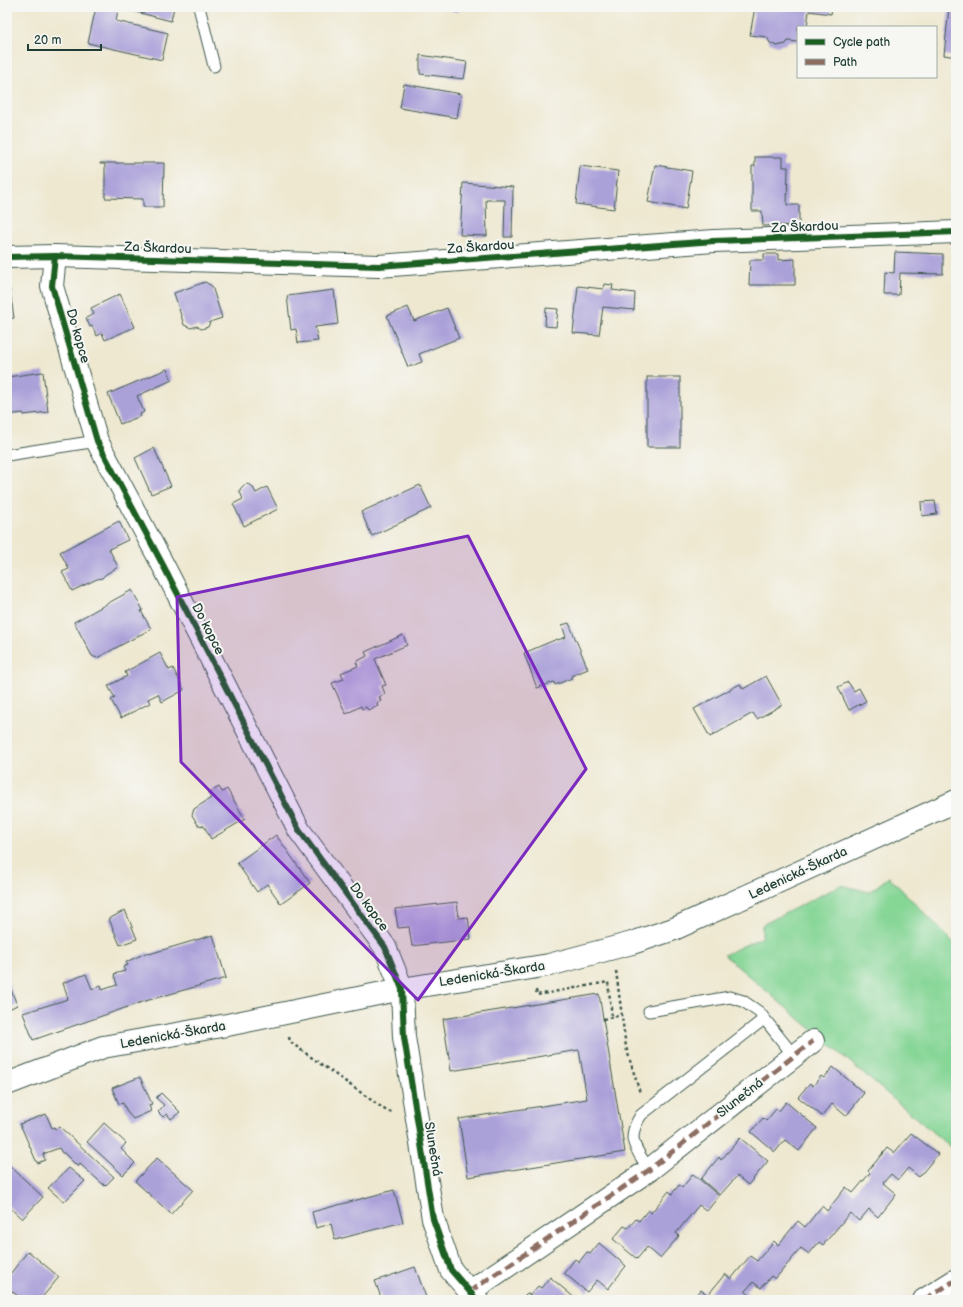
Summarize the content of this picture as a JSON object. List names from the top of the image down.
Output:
{
  "streets": {
    "street": [
      "Za Škardou",
      "Do kopce",
      "Ledenická-Škarda",
      "Slunečná"
    ]
  },
  "crossings": [
    ["Za Škardou", "Do kopce"],
    ["Do kopce", "Ledenická-Škarda"],
    ["Do kopce", "Slunečná"],
    ["Ledenická-Škarda", "Slunečná"]
  ],
  "legend": ["Cycle path", "Path"],
  "scale_bar": "20 m"
}
